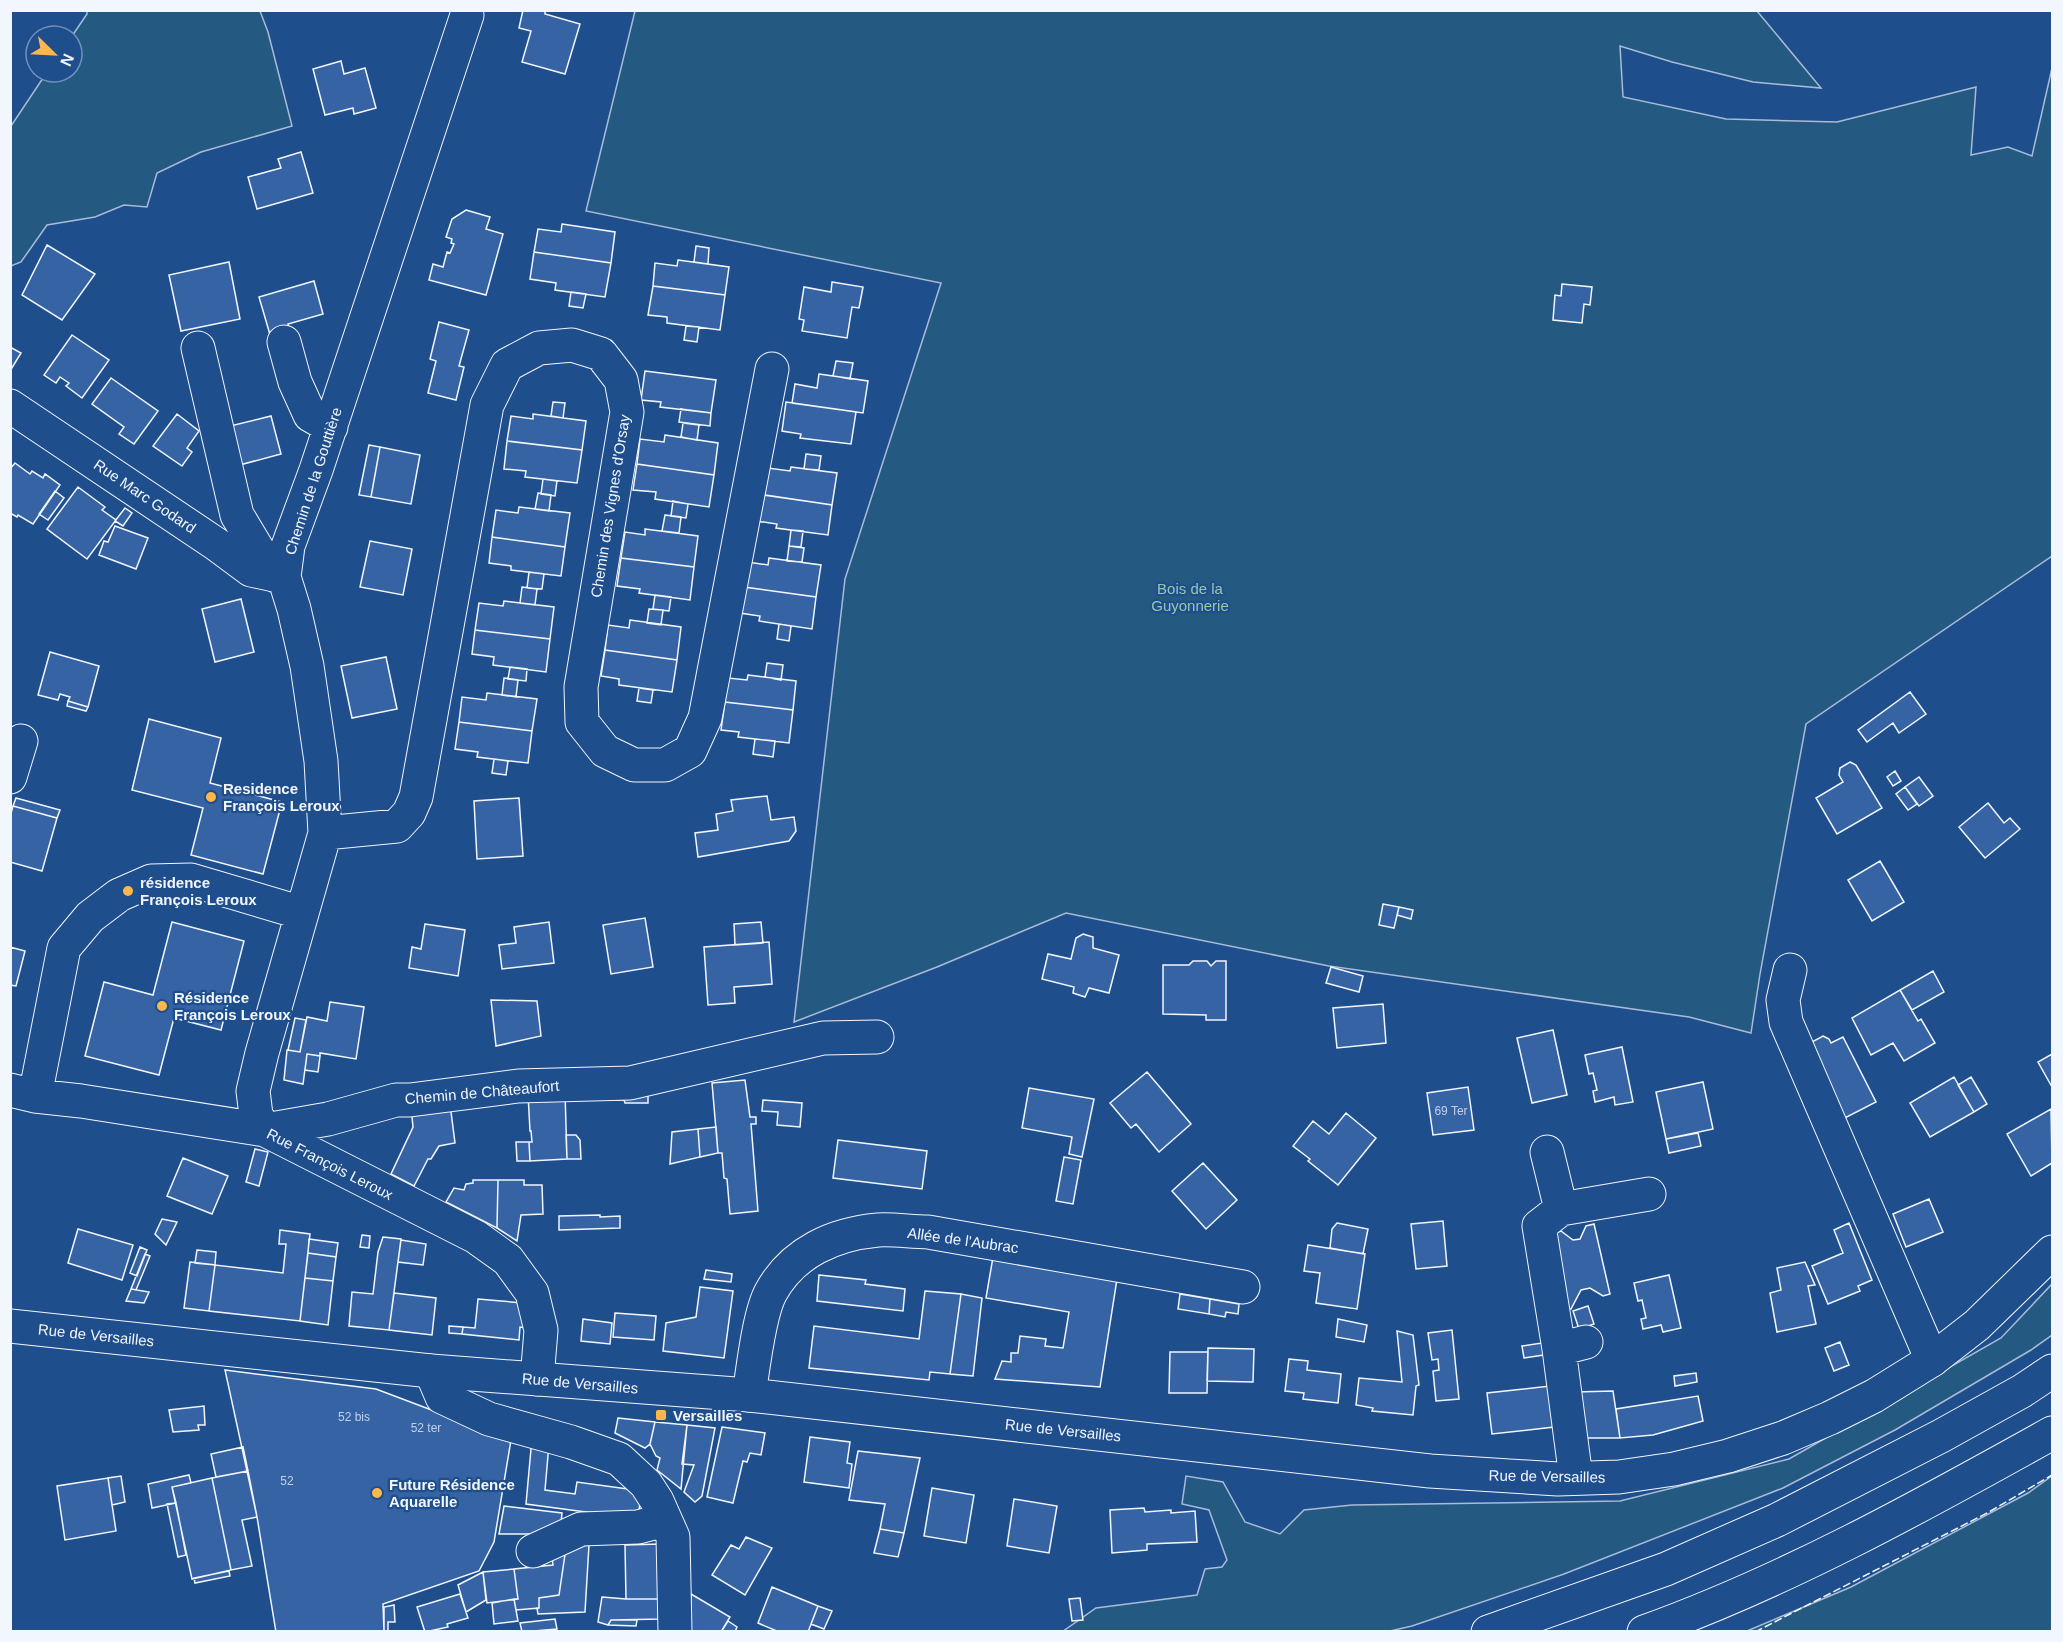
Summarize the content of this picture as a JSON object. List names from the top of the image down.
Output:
{
  "streets": {
    "main road": [
      "Chemin de la Gouttière",
      "Rue Marc Godard",
      "Chemin des Vignes d'Orsay",
      "Chemin de Châteaufort",
      "Rue François Leroux",
      "Allée de l'Aubrac",
      "Rue de Versailles"
    ]
  },
  "crossings": [
    ["Chemin de la Gouttière", "Rue Marc Godard"],
    ["Chemin de la Gouttière", "Chemin des Vignes d'Orsay"],
    ["Chemin de la Gouttière", "Chemin de Châteaufort"],
    ["Chemin de la Gouttière", "Rue François Leroux"],
    ["Chemin de Châteaufort", "Rue François Leroux"],
    ["Rue François Leroux", "Rue de Versailles"],
    ["Allée de l'Aubrac", "Rue de Versailles"]
  ],
  "parks": ["Bois de la Guyonnerie"],
  "places": {
    "other": [
      "Residence François Leroux",
      "résidence François Leroux",
      "Résidence François Leroux",
      "Future Résidence Aquarelle"
    ],
    "transit": ["Versailles"]
  },
  "house_numbers": [
    "69 Ter",
    "52 bis",
    "52 ter",
    "52"
  ],
  "north": "bottom right"
}
